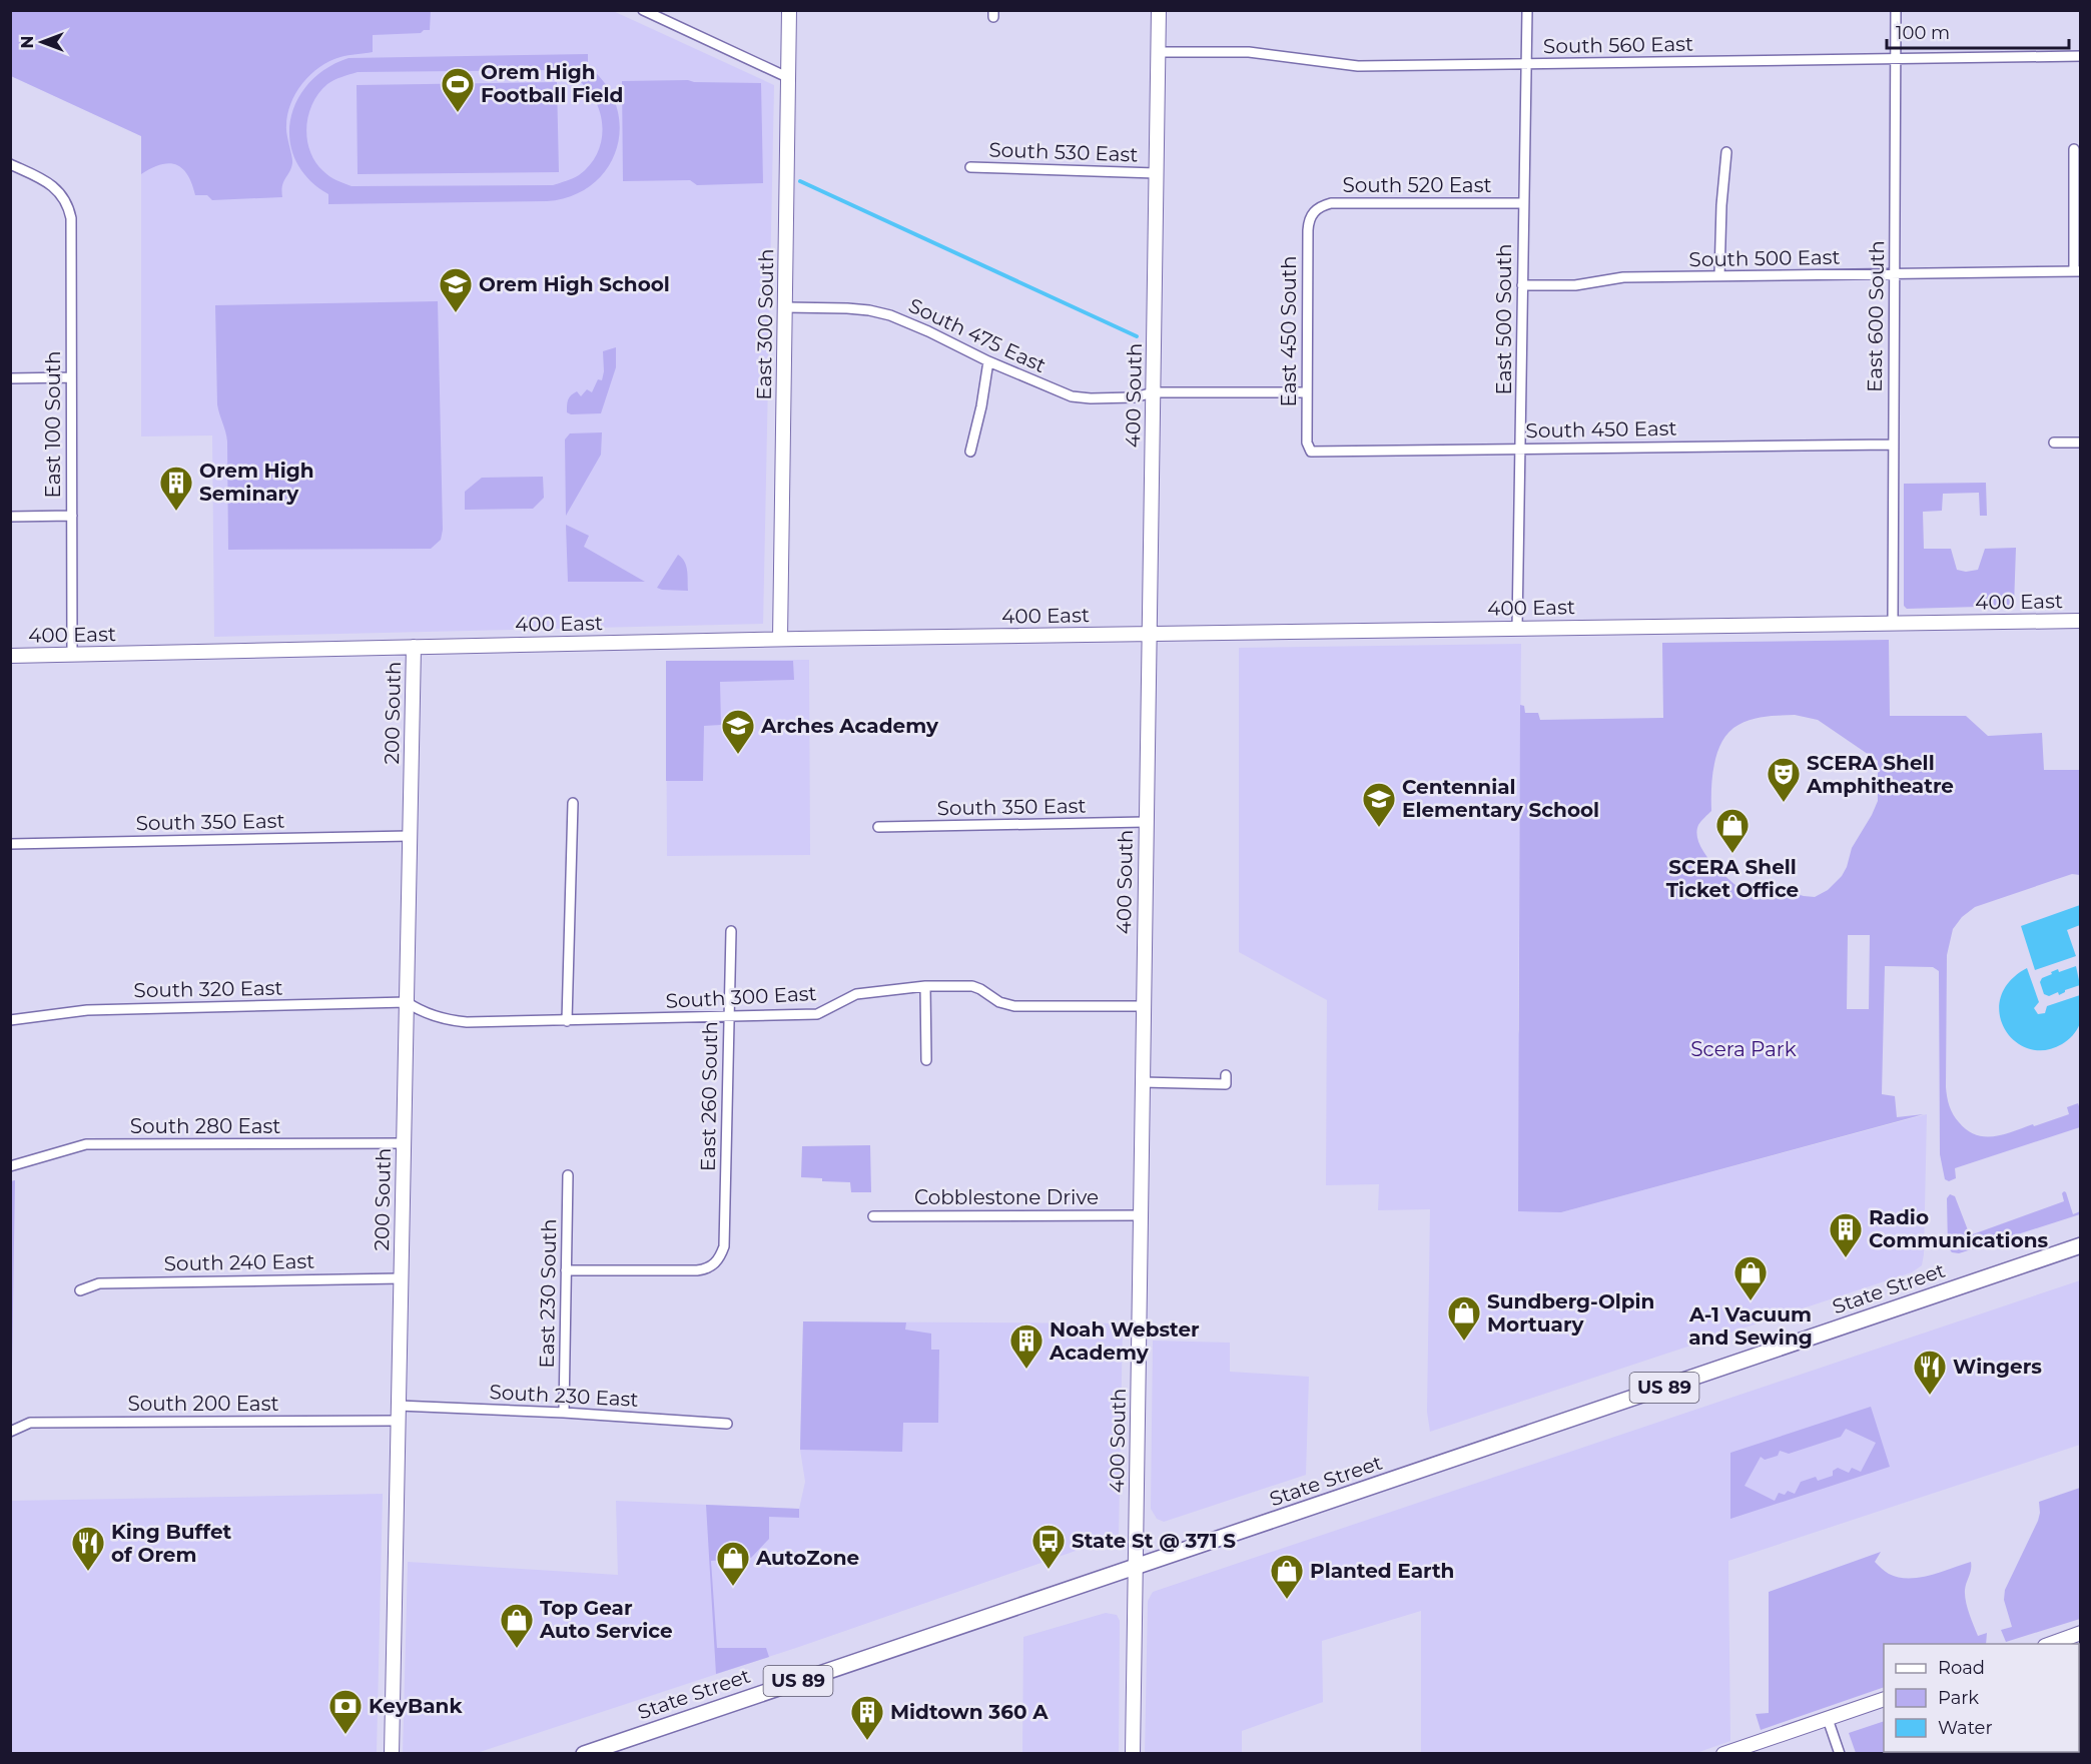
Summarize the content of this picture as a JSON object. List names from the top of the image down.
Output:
{
  "streets": {
    "main road": ["State Street", "US 89"],
    "street": [
      "South 560 East",
      "South 530 East",
      "South 520 East",
      "South 500 East",
      "East 600 South",
      "East 500 South",
      "East 300 South",
      "East 450 South",
      "South 475 East",
      "400 South",
      "East 100 South",
      "South 450 East",
      "400 East",
      "200 South",
      "South 350 East",
      "South 320 East",
      "South 300 East",
      "East 260 South",
      "South 280 East",
      "Cobblestone Drive",
      "South 240 East",
      "East 230 South",
      "South 230 East",
      "South 200 East"
    ]
  },
  "crossings": [
    ["South 560 East", "East 600 South"],
    ["South 560 East", "East 500 South"],
    ["South 560 East", "400 South"],
    ["South 530 East", "400 South"],
    ["South 520 East", "East 500 South"],
    ["South 520 East", "East 450 South"],
    ["South 500 East", "East 600 South"],
    ["South 500 East", "East 500 South"],
    ["East 600 South", "South 450 East"],
    ["East 600 South", "400 East"],
    ["East 500 South", "South 450 East"],
    ["East 500 South", "400 East"],
    ["East 300 South", "South 475 East"],
    ["East 300 South", "400 East"],
    ["East 450 South", "South 475 East"],
    ["East 450 South", "South 450 East"],
    ["South 475 East", "400 South"],
    ["400 South", "400 East"],
    ["400 South", "South 350 East"],
    ["400 South", "South 300 East"],
    ["400 South", "Cobblestone Drive"],
    ["400 South", "State Street"],
    ["East 100 South", "400 East"],
    ["400 East", "200 South"],
    ["200 South", "South 350 East"],
    ["200 South", "South 320 East"],
    ["200 South", "South 300 East"],
    ["200 South", "South 280 East"],
    ["200 South", "South 240 East"],
    ["200 South", "South 230 East"],
    ["200 South", "South 200 East"],
    ["South 320 East", "South 300 East"],
    ["South 300 East", "East 260 South"],
    ["East 260 South", "East 230 South"],
    ["East 230 South", "South 230 East"],
    ["South 230 East", "South 200 East"]
  ],
  "parks": ["Scera Park"],
  "places": {
    "sports": ["Orem High Football Field"],
    "school or university": ["Orem High School", "Arches Academy", "Centennial Elementary School"],
    "building": [
      "Orem High Seminary",
      "Radio Communications",
      "Noah Webster Academy",
      "Midtown 360 A"
    ],
    "theatre": ["SCERA Shell Amphitheatre"],
    "shop": [
      "SCERA Shell Ticket Office",
      "A-1 Vacuum and Sewing",
      "Sundberg-Olpin Mortuary",
      "AutoZone",
      "Planted Earth",
      "Top Gear Auto Service"
    ],
    "restaurant": ["Wingers", "King Buffet of Orem"],
    "bus stop": ["State St @ 371 S"],
    "bank": ["KeyBank"]
  },
  "legend": ["Road", "Park", "Water"],
  "scale_bar": "100 m",
  "north": "left"
}
